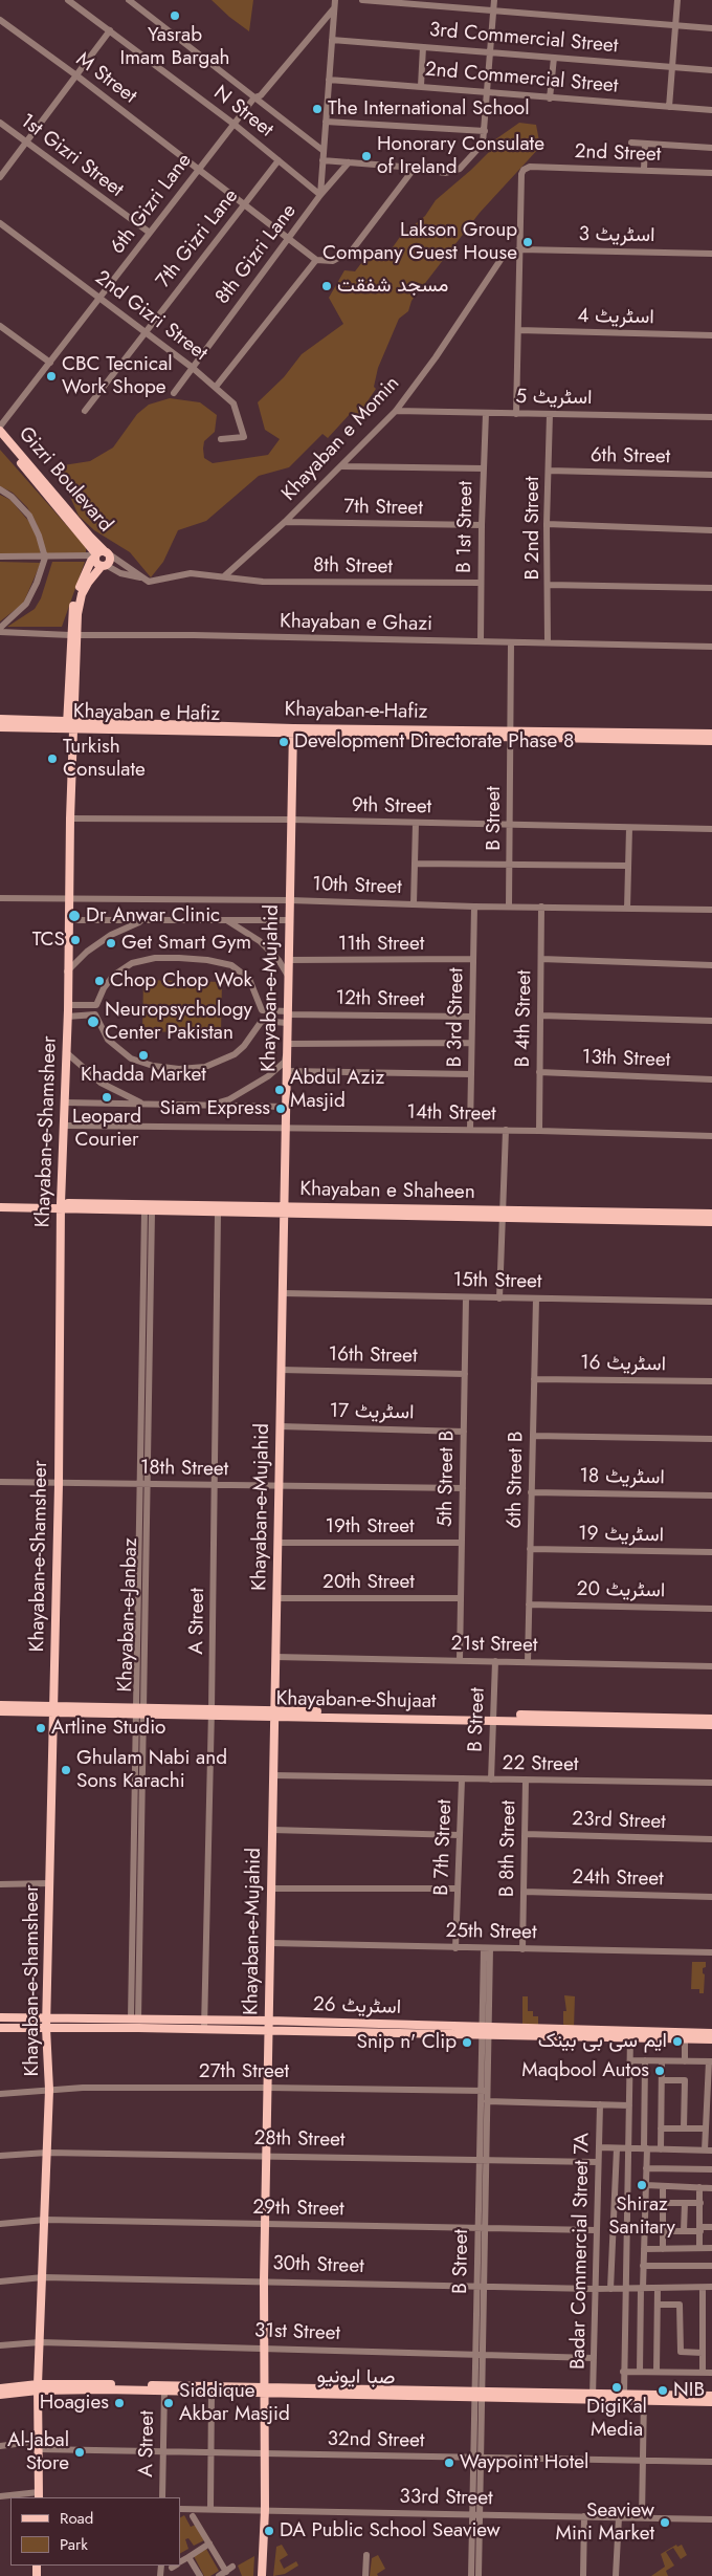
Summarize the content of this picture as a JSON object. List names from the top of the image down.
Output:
{
  "streets": {
    "main road": [
      "Gizri Boulevard",
      "Khayaban-e-Hafiz",
      "Khayaban e Hafiz",
      "Khayaban-e-Mujahid",
      "Khayaban-e-Shamsheer",
      "Khayaban e Shaheen",
      "Khayaban-e-Shujaat",
      "اسٹریٹ 26",
      "صبا ایونیو"
    ],
    "street": [
      "3rd Commercial Street",
      "M Street",
      "2nd Commercial Street",
      "N Street",
      "2nd Street",
      "1st Gizri Street",
      "6th Gizri Lane",
      "اسٹریٹ 3",
      "7th Gizri Lane",
      "8th Gizri Lane",
      "2nd Gizri Street",
      "اسٹریٹ 4",
      "اسٹریٹ 5",
      "Khayaban e Momin",
      "6th Street",
      "7th Street",
      "B 1st Street",
      "B 2nd Street",
      "8th Street",
      "Khayaban e Ghazi",
      "9th Street",
      "B Street",
      "10th Street",
      "11th Street",
      "12th Street",
      "B 3rd Street",
      "B 4th Street",
      "13th Street",
      "14th Street",
      "15th Street",
      "16th Street",
      "اسٹریٹ 16",
      "اسٹریٹ 17",
      "18th Street",
      "اسٹریٹ 18",
      "5th Street B",
      "6th Street B",
      "19th Street",
      "اسٹریٹ 19",
      "20th Street",
      "اسٹریٹ 20",
      "Khayaban-e-Janbaz",
      "A Street",
      "21st Street",
      "22 Street",
      "23rd Street",
      "B 7th Street",
      "B 8th Street",
      "24th Street",
      "25th Street",
      "27th Street",
      "28th Street",
      "29th Street",
      "Badar Commercial Street 7A",
      "30th Street",
      "31st Street",
      "32nd Street",
      "33rd Street"
    ]
  },
  "crossings": [
    ["M Street", "6th Gizri Lane"],
    ["M Street", "7th Gizri Lane"],
    ["M Street", "8th Gizri Lane"],
    ["N Street", "6th Gizri Lane"],
    ["N Street", "7th Gizri Lane"],
    ["N Street", "8th Gizri Lane"],
    ["2nd Street", "اسٹریٹ 3"],
    ["2nd Street", "Khayaban e Momin"],
    ["1st Gizri Street", "6th Gizri Lane"],
    ["6th Gizri Lane", "2nd Gizri Street"],
    ["اسٹریٹ 3", "Khayaban e Momin"],
    ["7th Gizri Lane", "2nd Gizri Street"],
    ["8th Gizri Lane", "2nd Gizri Street"],
    ["اسٹریٹ 5", "Khayaban e Momin"],
    ["اسٹریٹ 5", "B 1st Street"],
    ["اسٹریٹ 5", "B 2nd Street"],
    ["Khayaban e Momin", "7th Street"],
    ["Khayaban e Momin", "8th Street"],
    ["6th Street", "B 2nd Street"],
    ["7th Street", "B 1st Street"],
    ["B 1st Street", "8th Street"],
    ["B 1st Street", "Khayaban e Ghazi"],
    ["B 2nd Street", "Khayaban e Ghazi"],
    ["Khayaban e Ghazi", "B Street"],
    ["Khayaban e Ghazi", "Khayaban-e-Shamsheer"],
    ["Khayaban-e-Hafiz", "Khayaban e Hafiz"],
    ["Khayaban-e-Hafiz", "B Street"],
    ["Khayaban-e-Hafiz", "Khayaban-e-Mujahid"],
    ["Khayaban e Hafiz", "Khayaban-e-Mujahid"],
    ["Khayaban e Hafiz", "Khayaban-e-Shamsheer"],
    ["9th Street", "B Street"],
    ["9th Street", "Khayaban-e-Mujahid"],
    ["9th Street", "Khayaban-e-Shamsheer"],
    ["B Street", "10th Street"],
    ["B Street", "21st Street"],
    ["B Street", "Khayaban-e-Shujaat"],
    ["B Street", "22 Street"],
    ["B Street", "25th Street"],
    ["B Street", "اسٹریٹ 26"],
    ["B Street", "27th Street"],
    ["B Street", "28th Street"],
    ["B Street", "29th Street"],
    ["B Street", "30th Street"],
    ["B Street", "31st Street"],
    ["B Street", "صبا ایونیو"],
    ["B Street", "32nd Street"],
    ["B Street", "33rd Street"],
    ["10th Street", "Khayaban-e-Mujahid"],
    ["10th Street", "B 3rd Street"],
    ["10th Street", "B 4th Street"],
    ["10th Street", "Khayaban-e-Shamsheer"],
    ["11th Street", "Khayaban-e-Mujahid"],
    ["11th Street", "B 3rd Street"],
    ["Khayaban-e-Mujahid", "12th Street"],
    ["Khayaban-e-Mujahid", "14th Street"],
    ["Khayaban-e-Mujahid", "Khayaban e Shaheen"],
    ["Khayaban-e-Mujahid", "15th Street"],
    ["Khayaban-e-Mujahid", "16th Street"],
    ["Khayaban-e-Mujahid", "اسٹریٹ 17"],
    ["Khayaban-e-Mujahid", "18th Street"],
    ["Khayaban-e-Mujahid", "19th Street"],
    ["Khayaban-e-Mujahid", "20th Street"],
    ["Khayaban-e-Mujahid", "21st Street"],
    ["Khayaban-e-Mujahid", "Khayaban-e-Shujaat"],
    ["Khayaban-e-Mujahid", "22 Street"],
    ["Khayaban-e-Mujahid", "25th Street"],
    ["Khayaban-e-Mujahid", "اسٹریٹ 26"],
    ["Khayaban-e-Mujahid", "27th Street"],
    ["Khayaban-e-Mujahid", "28th Street"],
    ["Khayaban-e-Mujahid", "29th Street"],
    ["Khayaban-e-Mujahid", "30th Street"],
    ["Khayaban-e-Mujahid", "31st Street"],
    ["Khayaban-e-Mujahid", "صبا ایونیو"],
    ["Khayaban-e-Mujahid", "32nd Street"],
    ["Khayaban-e-Mujahid", "33rd Street"],
    ["12th Street", "B 3rd Street"],
    ["B 3rd Street", "14th Street"],
    ["B 4th Street", "13th Street"],
    ["B 4th Street", "14th Street"],
    ["14th Street", "Khayaban-e-Shamsheer"],
    ["Khayaban-e-Shamsheer", "Khayaban e Shaheen"],
    ["Khayaban-e-Shamsheer", "18th Street"],
    ["Khayaban-e-Shamsheer", "Khayaban-e-Shujaat"],
    ["Khayaban-e-Shamsheer", "اسٹریٹ 26"],
    ["Khayaban-e-Shamsheer", "27th Street"],
    ["Khayaban-e-Shamsheer", "28th Street"],
    ["Khayaban-e-Shamsheer", "29th Street"],
    ["Khayaban-e-Shamsheer", "30th Street"],
    ["Khayaban-e-Shamsheer", "31st Street"],
    ["Khayaban-e-Shamsheer", "صبا ایونیو"],
    ["Khayaban-e-Shamsheer", "32nd Street"],
    ["Khayaban e Shaheen", "Khayaban-e-Janbaz"],
    ["Khayaban e Shaheen", "A Street"],
    ["15th Street", "5th Street B"],
    ["15th Street", "6th Street B"],
    ["16th Street", "5th Street B"],
    ["اسٹریٹ 16", "6th Street B"],
    ["اسٹریٹ 17", "5th Street B"],
    ["18th Street", "5th Street B"],
    ["18th Street", "Khayaban-e-Janbaz"],
    ["18th Street", "A Street"],
    ["اسٹریٹ 18", "6th Street B"],
    ["5th Street B", "19th Street"],
    ["5th Street B", "20th Street"],
    ["5th Street B", "21st Street"],
    ["6th Street B", "اسٹریٹ 19"],
    ["6th Street B", "اسٹریٹ 20"],
    ["6th Street B", "21st Street"],
    ["Khayaban-e-Janbaz", "Khayaban-e-Shujaat"],
    ["Khayaban-e-Janbaz", "اسٹریٹ 26"],
    ["A Street", "Khayaban-e-Shujaat"],
    ["A Street", "اسٹریٹ 26"],
    ["A Street", "صبا ایونیو"],
    ["A Street", "32nd Street"],
    ["22 Street", "B 7th Street"],
    ["22 Street", "B 8th Street"],
    ["23rd Street", "B 8th Street"],
    ["B 7th Street", "25th Street"],
    ["B 8th Street", "24th Street"],
    ["B 8th Street", "25th Street"],
    ["28th Street", "Badar Commercial Street 7A"],
    ["29th Street", "Badar Commercial Street 7A"],
    ["Badar Commercial Street 7A", "30th Street"],
    ["Badar Commercial Street 7A", "31st Street"],
    ["Badar Commercial Street 7A", "صبا ایونیو"]
  ],
  "places": [
    "Yasrab Imam Bargah",
    "The International School",
    "Honorary Consulate of Ireland",
    "Lakson Group Company Guest House",
    "مسجد شفقت",
    "CBC Tecnical Work Shope",
    "Development Directorate Phase 8",
    "Turkish Consulate",
    "Dr Anwar Clinic",
    "TCS",
    "Get Smart Gym",
    "Chop Chop Wok",
    "Neuropsychology Center Pakistan",
    "Khadda Market",
    "Abdul Aziz Masjid",
    "Leopard Courier",
    "Siam Express",
    "Artline Studio",
    "Ghulam Nabi and Sons Karachi",
    "ایم سی بی بینک",
    "Snip n' Clip",
    "Maqbool Autos",
    "Shiraz Sanitary",
    "DigiKal Media",
    "NIB",
    "Hoagies",
    "Siddique Akbar Masjid",
    "Al-Jabal Store",
    "Waypoint Hotel",
    "Seaview Mini Market",
    "DA Public School Seaview"
  ],
  "legend": ["Road", "Park"]
}
